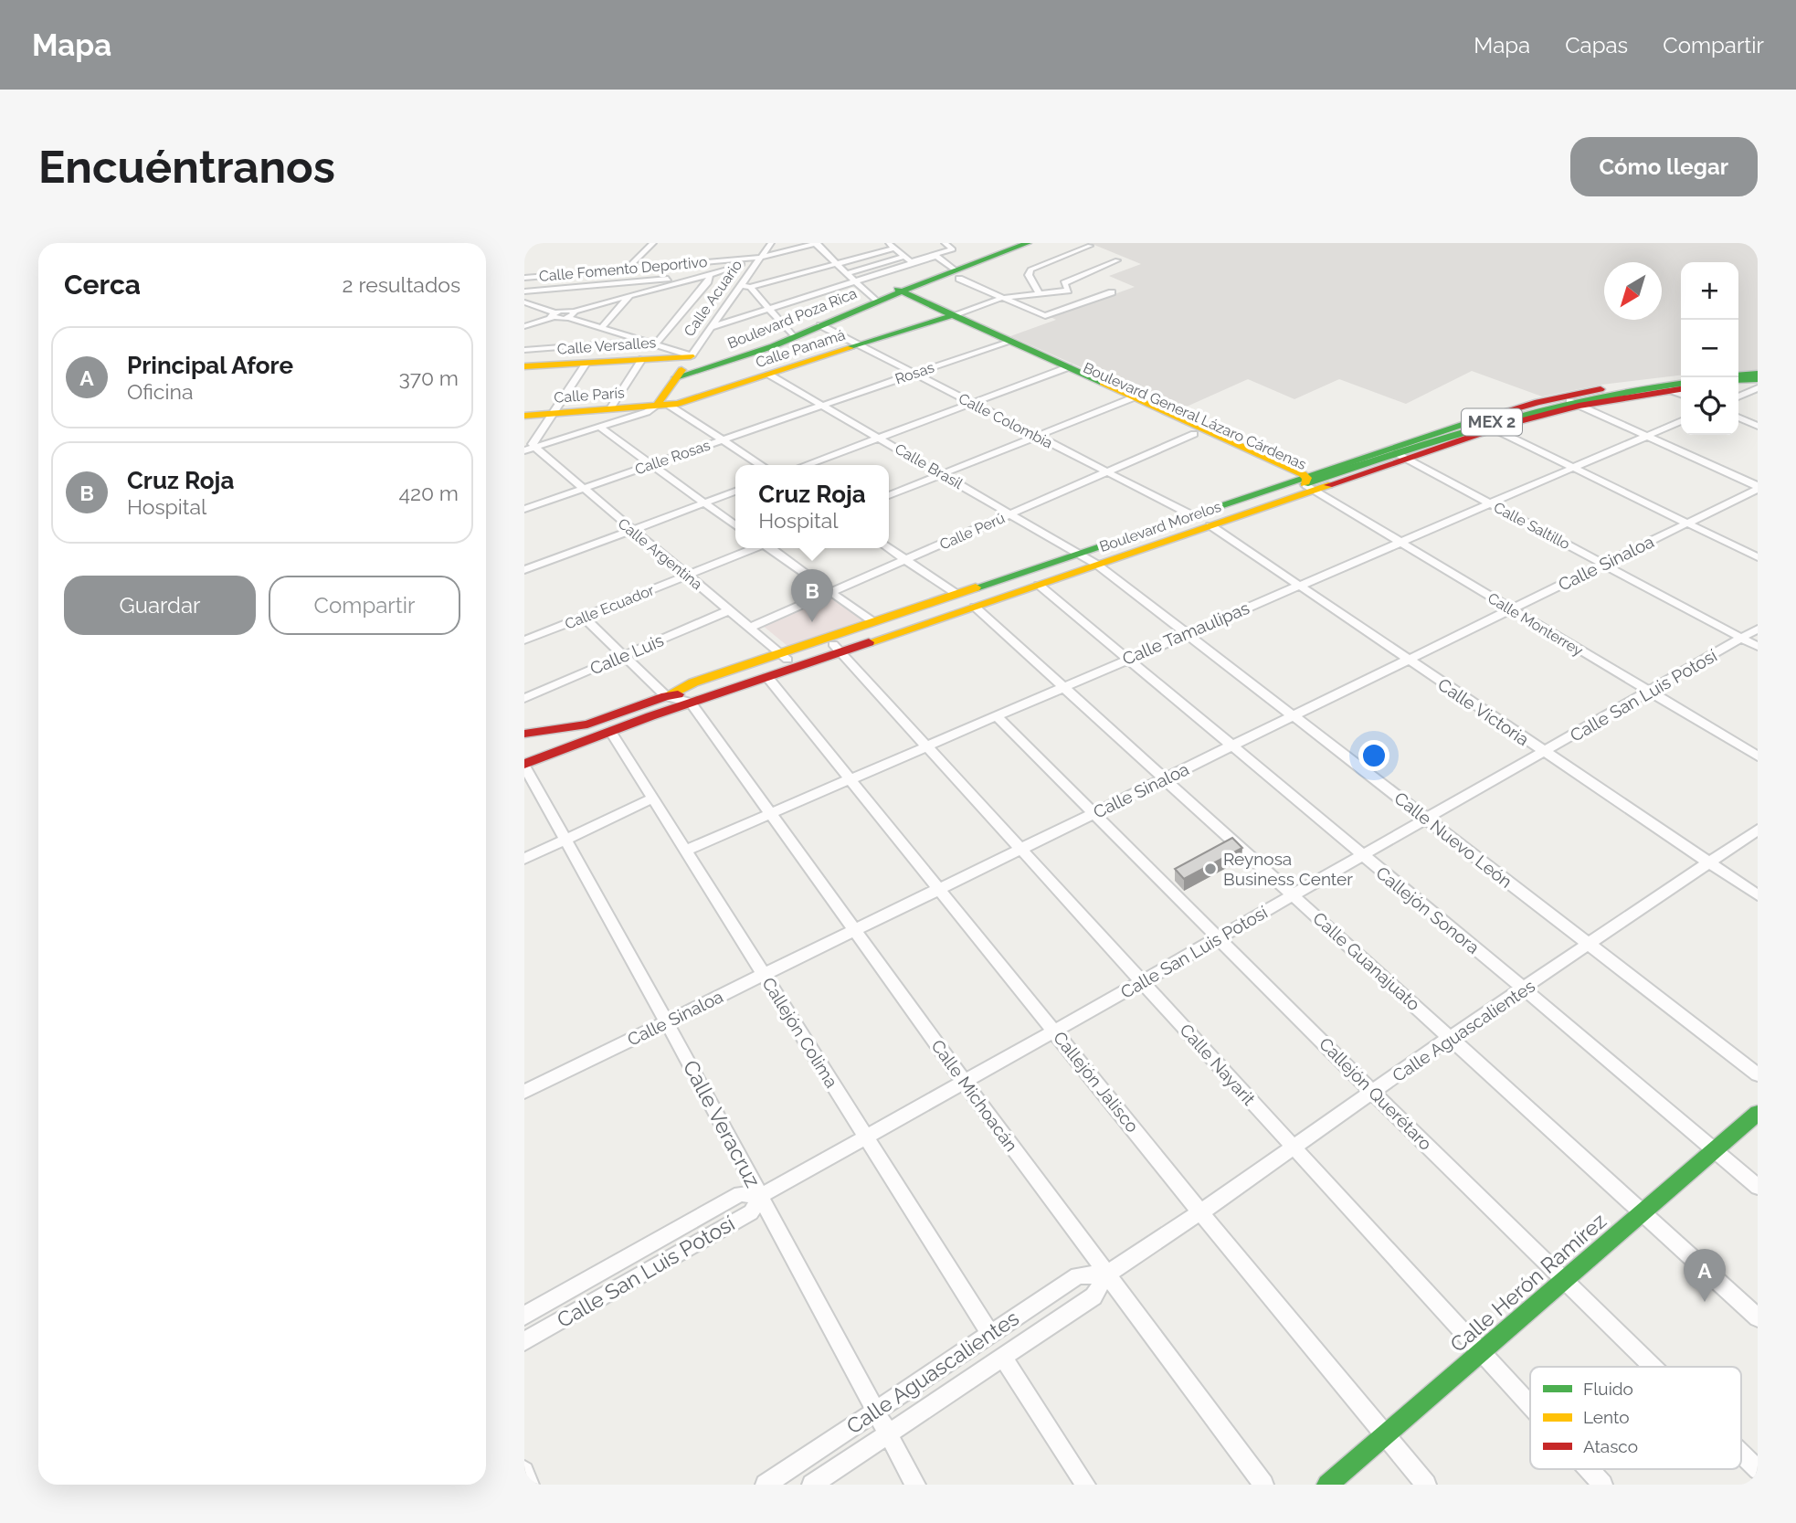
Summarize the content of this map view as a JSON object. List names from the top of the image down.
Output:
{
  "streets": {
    "main road": [
      "Calle Acuario",
      "Boulevard Poza Rica",
      "Calle Versalles",
      "Calle Panamá",
      "Calle París",
      "Boulevard General Lázaro Cárdenas",
      "MEX 2",
      "Boulevard Morelos",
      "Calle Herón Ramírez"
    ],
    "street": [
      "Calle Fomento Deportivo",
      "Rosas",
      "Calle Colombia",
      "Calle Rosas",
      "Calle Brasil",
      "Calle Saltillo",
      "Calle Perú",
      "Calle Argentina",
      "Calle Sinaloa",
      "Calle Ecuador",
      "Calle Monterrey",
      "Calle Tamaulipas",
      "Calle Luis",
      "Calle San Luis Potosí",
      "Calle Victoria",
      "Calle Nuevo León",
      "Callejón Sonora",
      "Calle Guanajuato",
      "Calle Aguascalientes",
      "Callejón Colima",
      "Calle Nayarit",
      "Callejón Jalisco",
      "Callejón Querétaro",
      "Calle Michoacán",
      "Calle Veracruz"
    ]
  },
  "crossings": [
    ["Calle Fomento Deportivo", "Calle Acuario"],
    ["Calle Acuario", "Boulevard Poza Rica"],
    ["Calle Acuario", "Calle Versalles"],
    ["Calle Acuario", "Calle Panamá"],
    ["Calle Acuario", "Calle París"],
    ["Boulevard Poza Rica", "Boulevard General Lázaro Cárdenas"],
    ["Boulevard Poza Rica", "Calle Colombia"],
    ["Calle Panamá", "Calle París"],
    ["Calle Panamá", "Boulevard General Lázaro Cárdenas"],
    ["Calle Panamá", "Calle Colombia"],
    ["Calle Panamá", "Calle Brasil"],
    ["Rosas", "Boulevard General Lázaro Cárdenas"],
    ["Rosas", "Calle Colombia"],
    ["Rosas", "Calle Rosas"],
    ["Rosas", "Calle Brasil"],
    ["Boulevard General Lázaro Cárdenas", "Boulevard Morelos"],
    ["Boulevard General Lázaro Cárdenas", "Calle Perú"],
    ["Boulevard General Lázaro Cárdenas", "Calle Monterrey"],
    ["Calle Colombia", "Boulevard Morelos"],
    ["Calle Colombia", "Calle Perú"],
    ["Calle Rosas", "Calle Brasil"],
    ["Calle Rosas", "Calle Argentina"],
    ["Calle Brasil", "Boulevard Morelos"],
    ["Calle Brasil", "Calle Perú"],
    ["Calle Brasil", "Calle Nuevo León"],
    ["Calle Saltillo", "Boulevard Morelos"],
    ["Calle Saltillo", "Calle Sinaloa"],
    ["Calle Saltillo", "Calle Tamaulipas"],
    ["Calle Saltillo", "Calle San Luis Potosí"],
    ["Boulevard Morelos", "Calle Argentina"],
    ["Boulevard Morelos", "Calle Monterrey"],
    ["Boulevard Morelos", "Calle Victoria"],
    ["Boulevard Morelos", "Calle Nuevo León"],
    ["Boulevard Morelos", "Callejón Sonora"],
    ["Boulevard Morelos", "Calle Guanajuato"],
    ["Boulevard Morelos", "Callejón Colima"],
    ["Boulevard Morelos", "Calle Nayarit"],
    ["Boulevard Morelos", "Callejón Jalisco"],
    ["Boulevard Morelos", "Calle Michoacán"],
    ["Boulevard Morelos", "Calle Veracruz"],
    ["Calle Perú", "Calle Argentina"],
    ["Calle Argentina", "Calle Ecuador"],
    ["Calle Argentina", "Calle Luis"],
    ["Calle Sinaloa", "Calle Monterrey"],
    ["Calle Sinaloa", "Calle Victoria"],
    ["Calle Sinaloa", "Calle Nuevo León"],
    ["Calle Sinaloa", "Callejón Sonora"],
    ["Calle Sinaloa", "Calle Guanajuato"],
    ["Calle Sinaloa", "Callejón Colima"],
    ["Calle Sinaloa", "Calle Nayarit"],
    ["Calle Sinaloa", "Callejón Jalisco"],
    ["Calle Sinaloa", "Callejón Querétaro"],
    ["Calle Sinaloa", "Calle Michoacán"],
    ["Calle Sinaloa", "Calle Veracruz"],
    ["Calle Ecuador", "Calle Michoacán"],
    ["Calle Monterrey", "Calle Tamaulipas"],
    ["Calle Monterrey", "Calle San Luis Potosí"],
    ["Calle Tamaulipas", "Calle Victoria"],
    ["Calle Tamaulipas", "Calle Nuevo León"],
    ["Calle Tamaulipas", "Callejón Sonora"],
    ["Calle Tamaulipas", "Calle Guanajuato"],
    ["Calle Tamaulipas", "Callejón Colima"],
    ["Calle Tamaulipas", "Calle Nayarit"],
    ["Calle Tamaulipas", "Callejón Jalisco"],
    ["Calle Tamaulipas", "Callejón Querétaro"],
    ["Calle Tamaulipas", "Calle Michoacán"],
    ["Calle Luis", "Calle Michoacán"],
    ["Calle San Luis Potosí", "Calle Victoria"],
    ["Calle San Luis Potosí", "Calle Nuevo León"],
    ["Calle San Luis Potosí", "Callejón Sonora"],
    ["Calle San Luis Potosí", "Calle Guanajuato"],
    ["Calle San Luis Potosí", "Callejón Colima"],
    ["Calle San Luis Potosí", "Calle Nayarit"],
    ["Calle San Luis Potosí", "Callejón Jalisco"],
    ["Calle San Luis Potosí", "Callejón Querétaro"],
    ["Calle San Luis Potosí", "Calle Michoacán"],
    ["Calle San Luis Potosí", "Calle Veracruz"],
    ["Calle Victoria", "Calle Aguascalientes"],
    ["Calle Nuevo León", "Calle Aguascalientes"],
    ["Callejón Sonora", "Calle Aguascalientes"],
    ["Callejón Sonora", "Calle Herón Ramírez"],
    ["Calle Guanajuato", "Calle Aguascalientes"],
    ["Calle Guanajuato", "Calle Herón Ramírez"],
    ["Calle Aguascalientes", "Callejón Colima"],
    ["Calle Aguascalientes", "Calle Nayarit"],
    ["Calle Aguascalientes", "Callejón Jalisco"],
    ["Calle Aguascalientes", "Callejón Querétaro"],
    ["Calle Aguascalientes", "Calle Michoacán"],
    ["Calle Aguascalientes", "Calle Veracruz"],
    ["Calle Nayarit", "Calle Herón Ramírez"],
    ["Callejón Jalisco", "Calle Herón Ramírez"],
    ["Callejón Querétaro", "Calle Herón Ramírez"]
  ],
  "places": ["Reynosa Business Center"],
  "legend": ["Fluido", "Lento", "Atasco"],
  "north": "bottom left",
  "page": {
    "header": "Mapa",
    "nav": ["Mapa", "Capas", "Compartir"],
    "buttons": [
      "Cómo llegar",
      ["Guardar", "Compartir"]
    ],
    "title": "Encuéntranos",
    "heading": ["Cerca", "2 resultados"],
    "map_buttons": ["+", "−"],
    "list": [
      {
        "mark": "A",
        "name": "Principal Afore",
        "note": "Oficina",
        "value": "370 m"
      },
      {
        "mark": "B",
        "name": "Cruz Roja",
        "note": "Hospital",
        "value": "420 m"
      }
    ],
    "popup": ["Cruz Roja", "Hospital"],
    "pins": ["B", "A"]
  }
}
